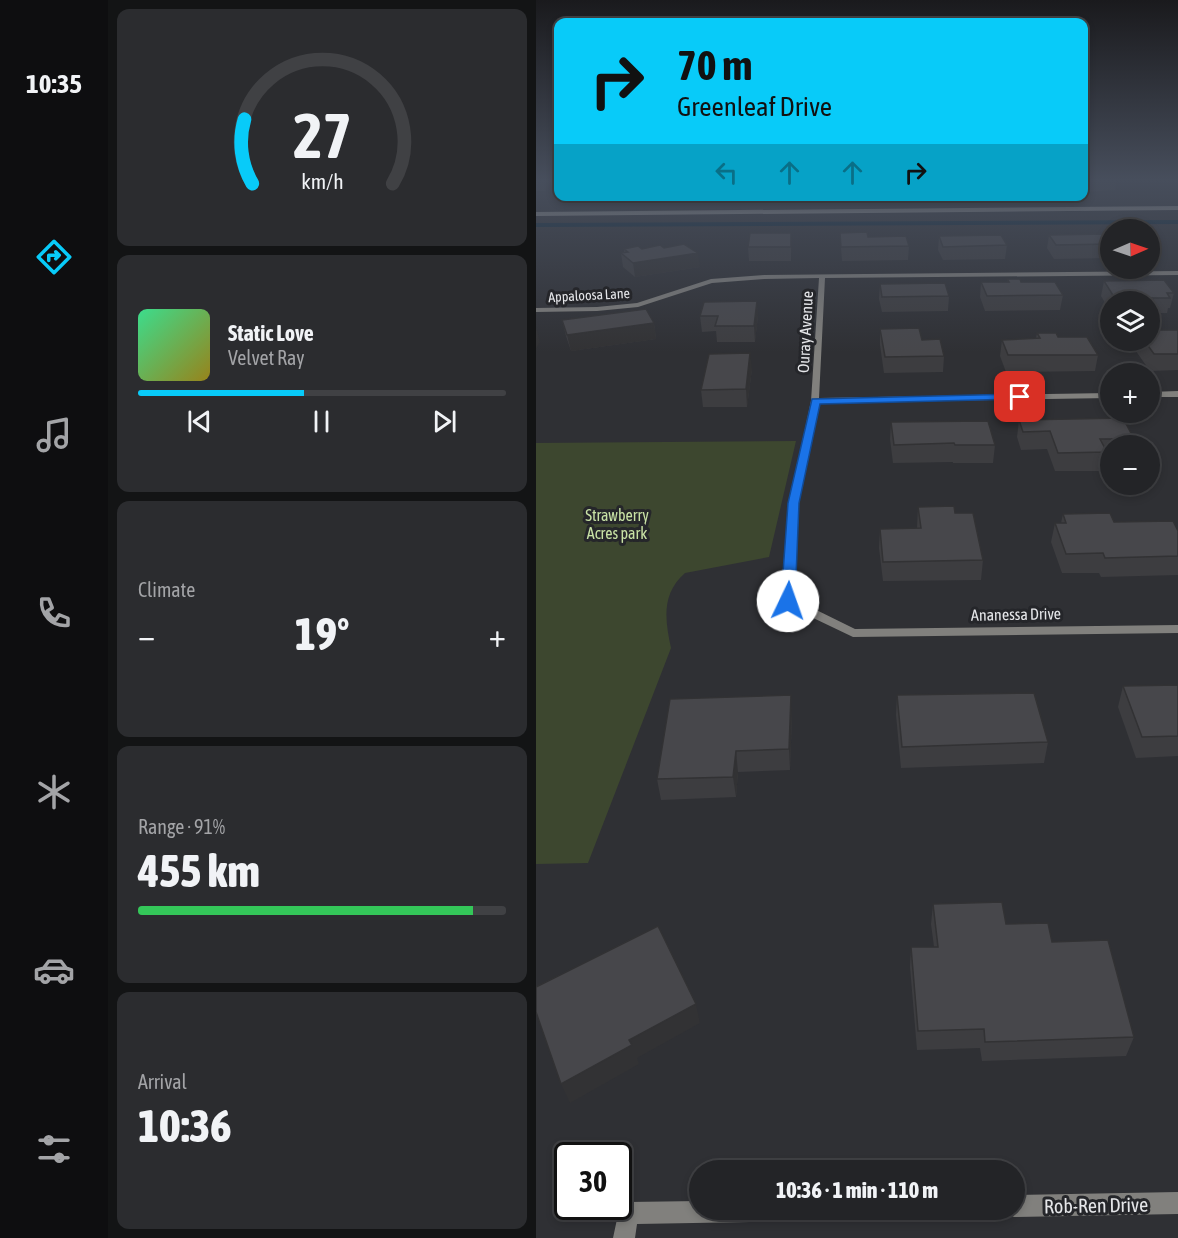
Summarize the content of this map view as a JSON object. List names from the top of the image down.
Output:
{
  "streets": {
    "street": [
      "Appaloosa Lane",
      "Ouray Avenue",
      "Ananessa Drive",
      "Rob-Ren Drive"
    ]
  },
  "crossings": [
    ["Appaloosa Lane", "Ouray Avenue"],
    ["Ouray Avenue", "Ananessa Drive"]
  ],
  "parks": ["Strawberry Acres park"],
  "north": "right",
  "page": {
    "tabs": "10:35",
    "turn": ["70 m", "Greenleaf Drive"],
    "map_buttons": ["+", "−"],
    "song": ["Static Love", "Velvet Ray"],
    "tile": [
      "Climate",
      ["Range · 91%", "455 km"],
      ["Arrival", "10:36"]
    ],
    "heat": ["−", "19°", "+"],
    "limit": "30",
    "trip": "10:36 · 1 min · 110 m",
    "gauge": ["27", "km/h"]
  }
}
